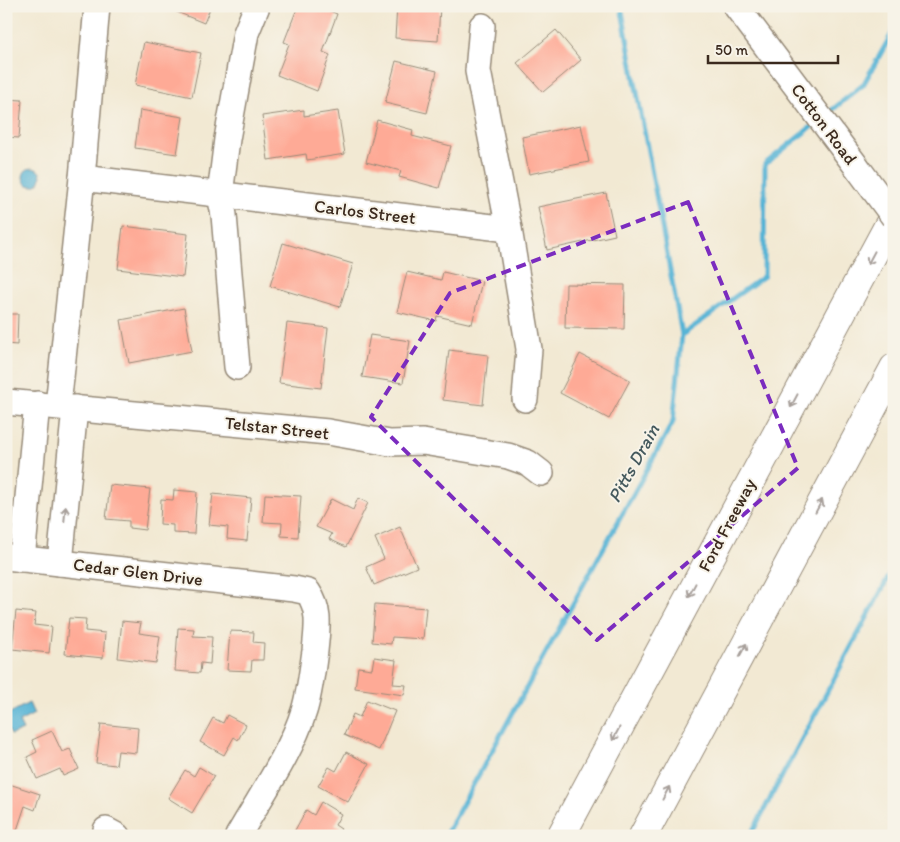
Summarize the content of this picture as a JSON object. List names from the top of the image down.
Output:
{
  "streets": {
    "highway": ["Ford Freeway"],
    "street": [
      "Cotton Road",
      "Carlos Street",
      "Telstar Street",
      "Cedar Glen Drive"
    ]
  },
  "crossings": [
    ["Cotton Road", "Ford Freeway"]
  ],
  "water": ["Pitts Drain"],
  "scale_bar": "50 m"
}
